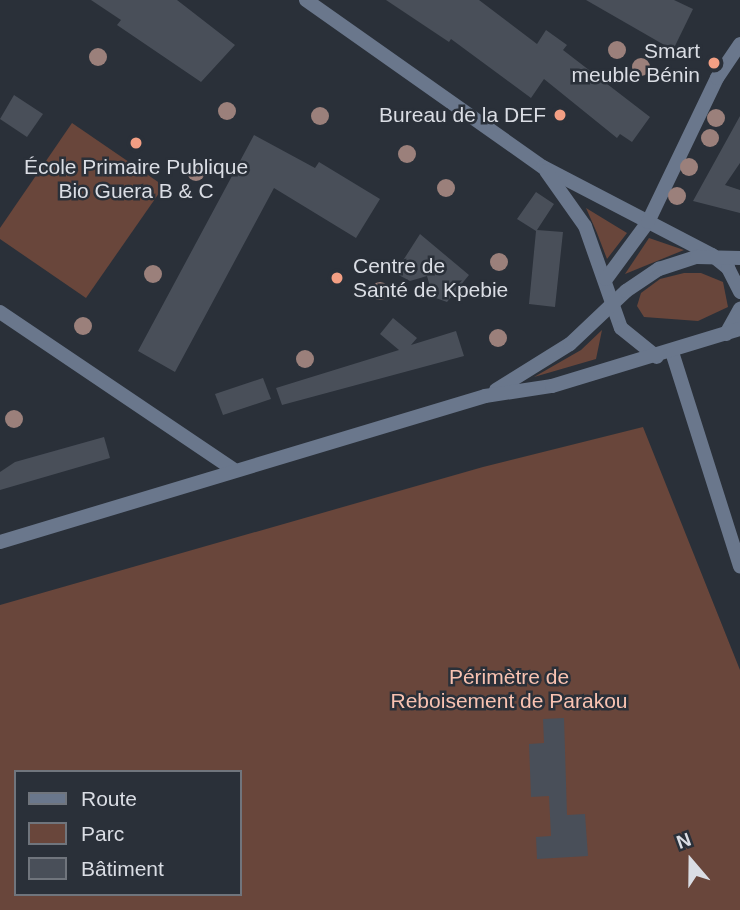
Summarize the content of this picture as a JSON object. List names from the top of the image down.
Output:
{
  "parks": ["Périmètre de Reboisement de Parakou"],
  "places": [
    "Smart meuble Bénin",
    "Bureau de la DEF",
    "École Primaire Publique Bio Guera B & C",
    "Centre de Santé de Kpebie"
  ],
  "legend": ["Route", "Parc", "Bâtiment"],
  "north": "top"
}
